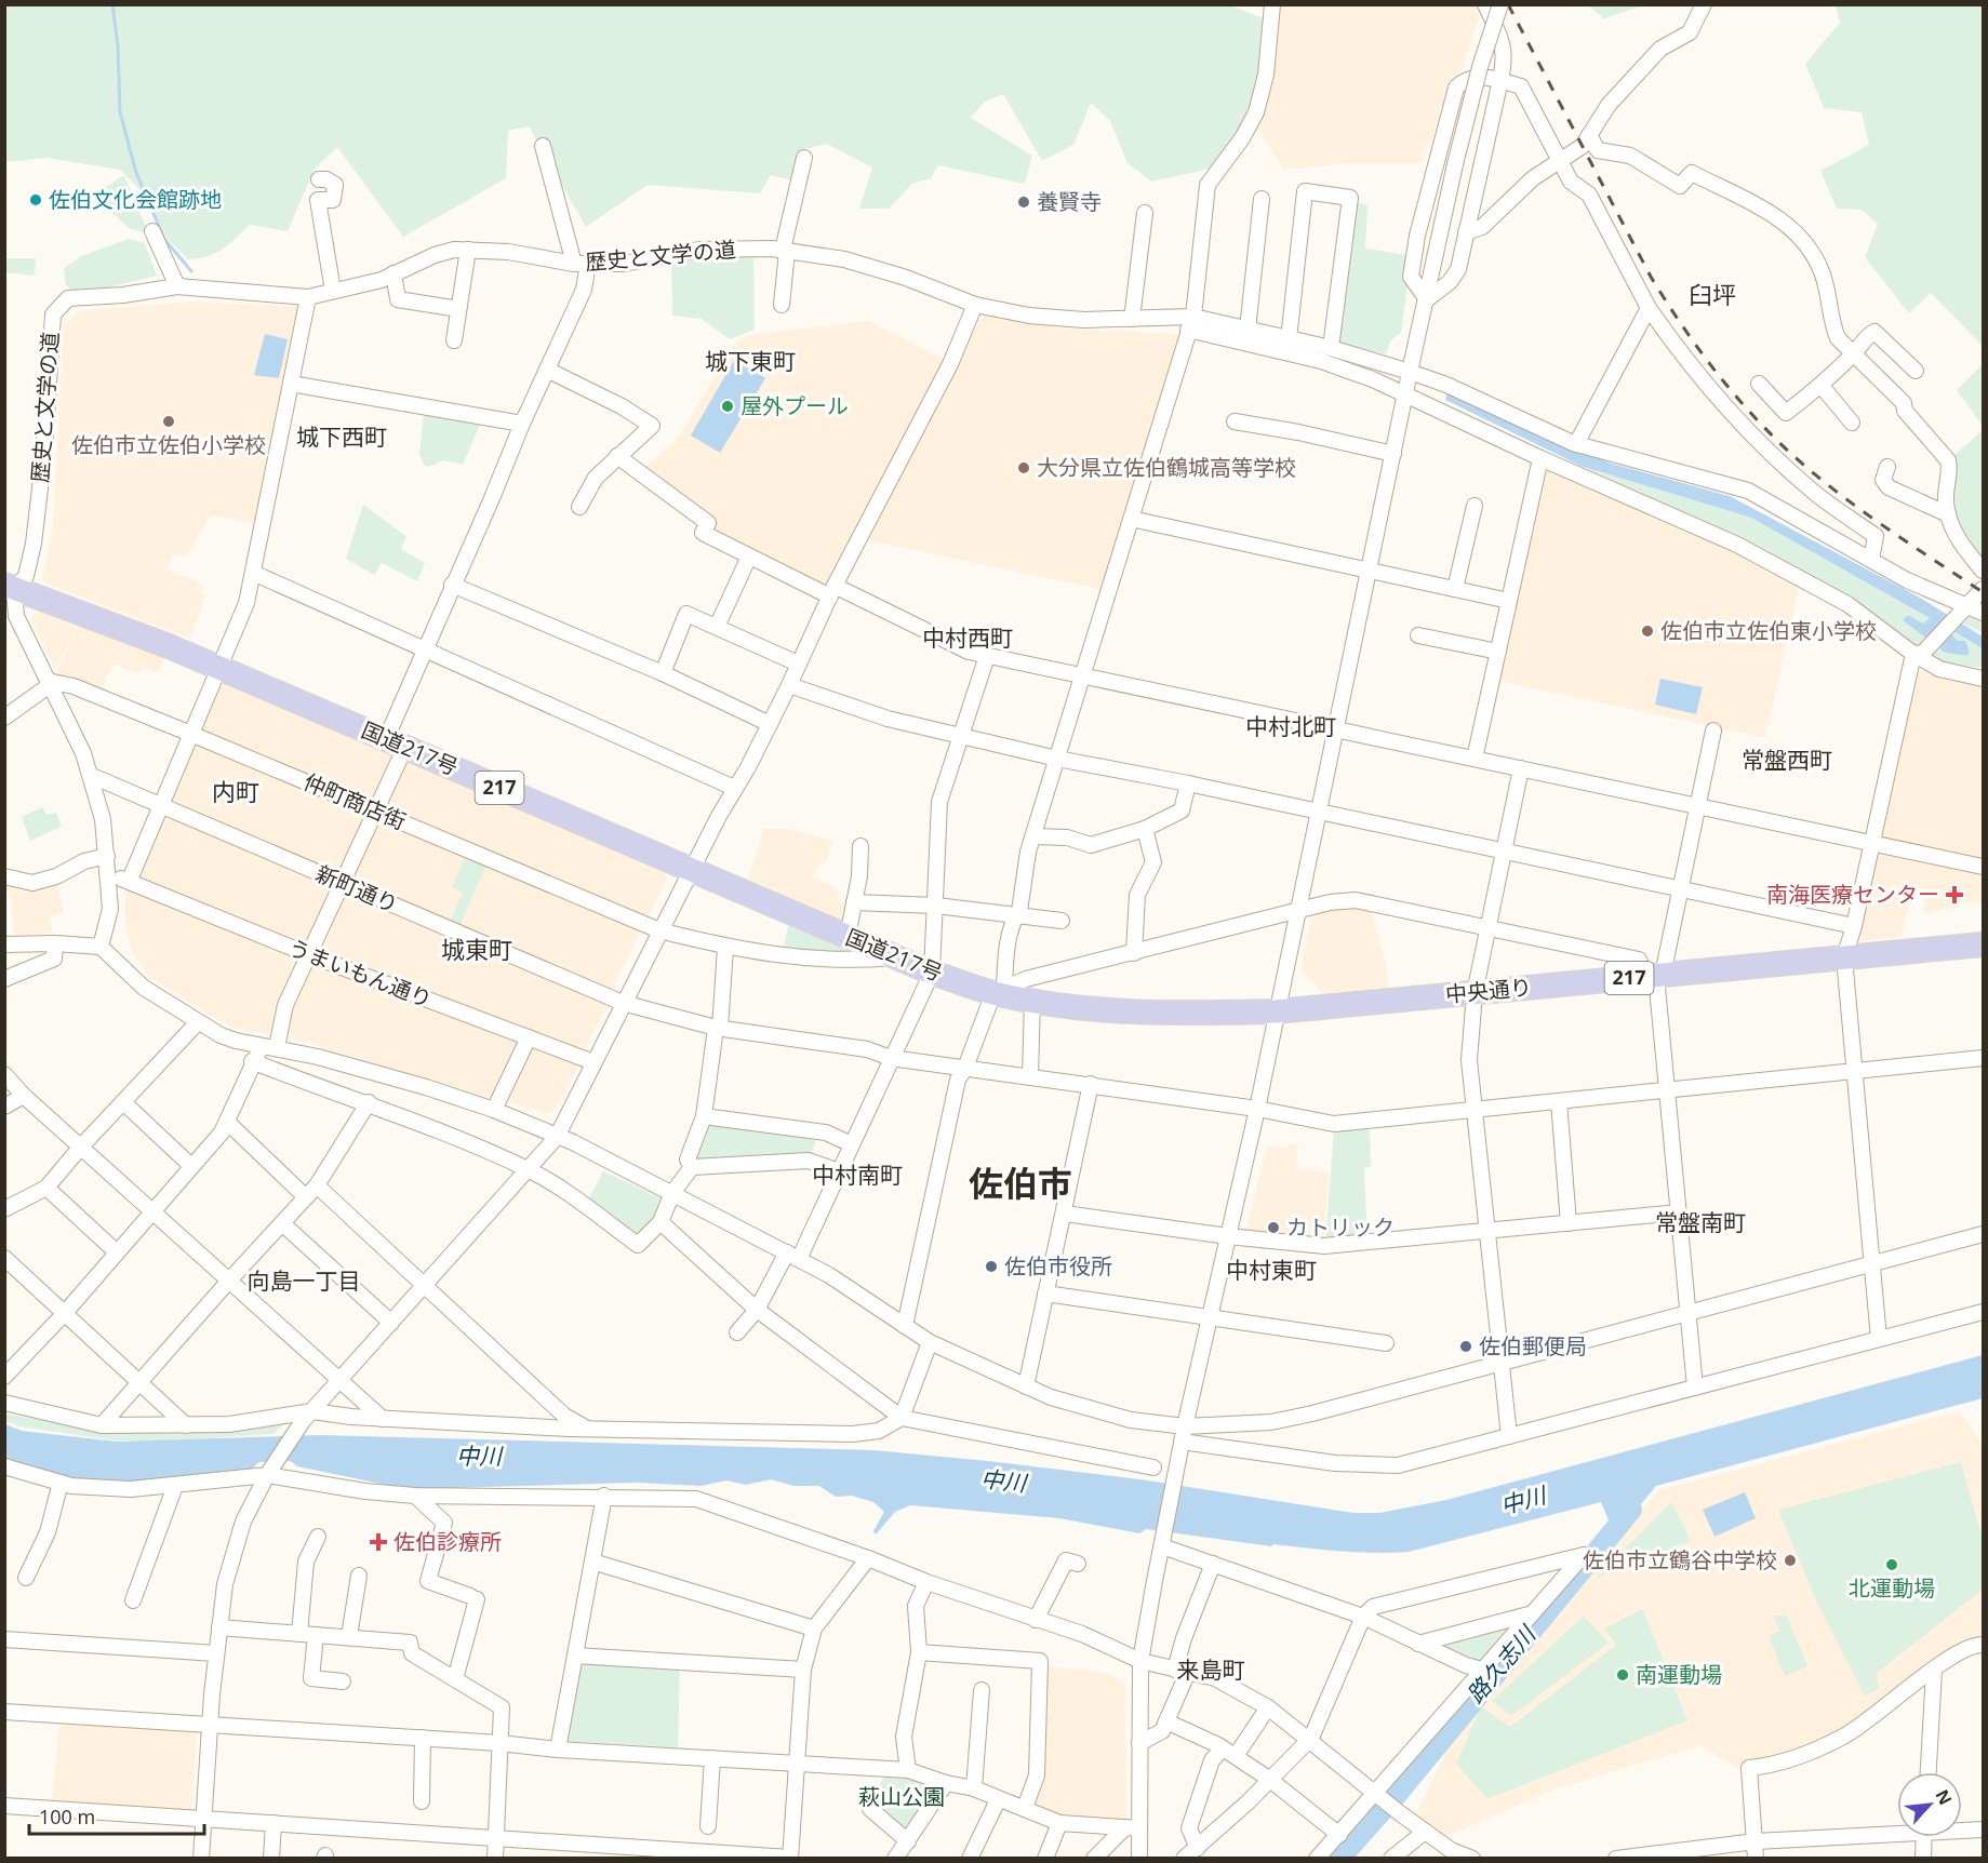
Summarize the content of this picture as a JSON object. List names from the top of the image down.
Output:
{
  "streets": {
    "highway": ["国道217号", "217", "中央通り"],
    "street": [
      "歴史と文学の道",
      "仲町商店街",
      "新町通り",
      "うまいもん通り"
    ]
  },
  "crossings": [
    ["歴史と文学の道", "国道217号"],
    ["国道217号", "仲町商店街"],
    ["国道217号", "中央通り"]
  ],
  "districts": [
    "臼坪",
    "城下東町",
    "城下西町",
    "中村西町",
    "中村北町",
    "常盤西町",
    "内町",
    "城東町",
    "中村南町",
    "佐伯市",
    "常盤南町",
    "中村東町",
    "向島一丁目",
    "来島町"
  ],
  "water": ["中川", "路久志川"],
  "parks": ["萩山公園"],
  "places": {
    "other": [
      "佐伯文化会館跡地",
      "養賢寺",
      "屋外プール",
      "佐伯市立佐伯小学校",
      "大分県立佐伯鶴城高等学校",
      "佐伯市立佐伯東小学校",
      "カトリック",
      "佐伯市役所",
      "佐伯郵便局",
      "佐伯市立鶴谷中学校",
      "北運動場",
      "南運動場"
    ],
    "health": ["南海医療センター", "佐伯診療所"]
  },
  "scale_bar": "100 m",
  "north": "top right"
}
